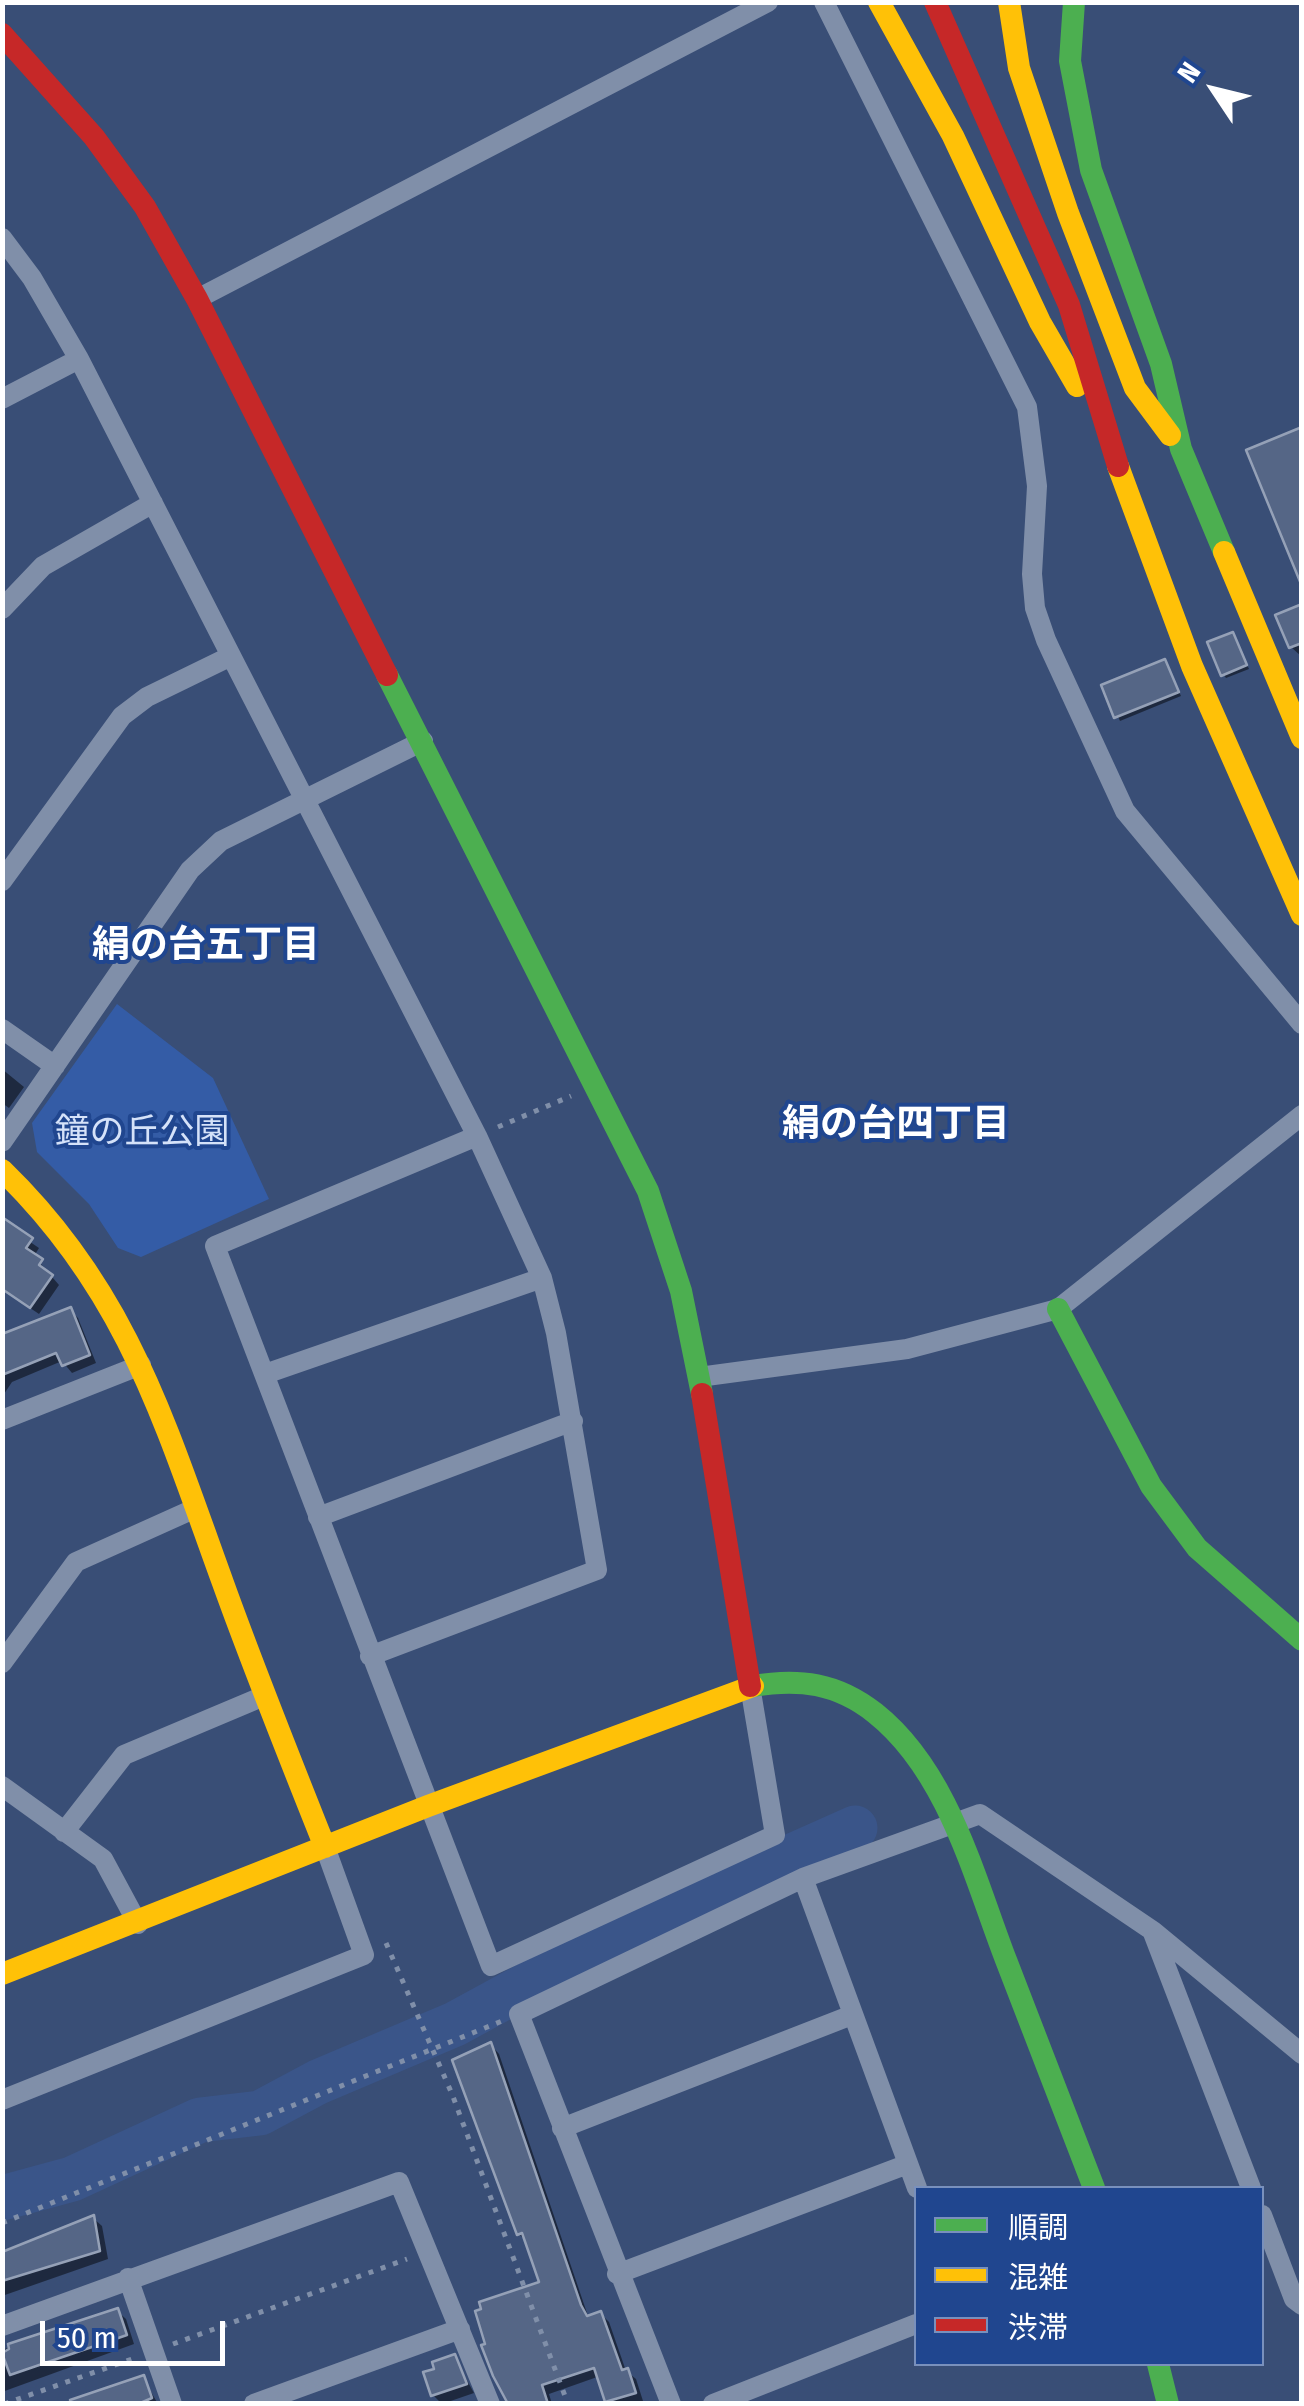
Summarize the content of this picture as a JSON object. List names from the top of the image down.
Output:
{
  "districts": ["絹の台五丁目", "絹の台四丁目"],
  "parks": ["鐘の丘公園"],
  "legend": ["順調", "混雑", "渋滞"],
  "scale_bar": "50 m",
  "north": "top left"
}
